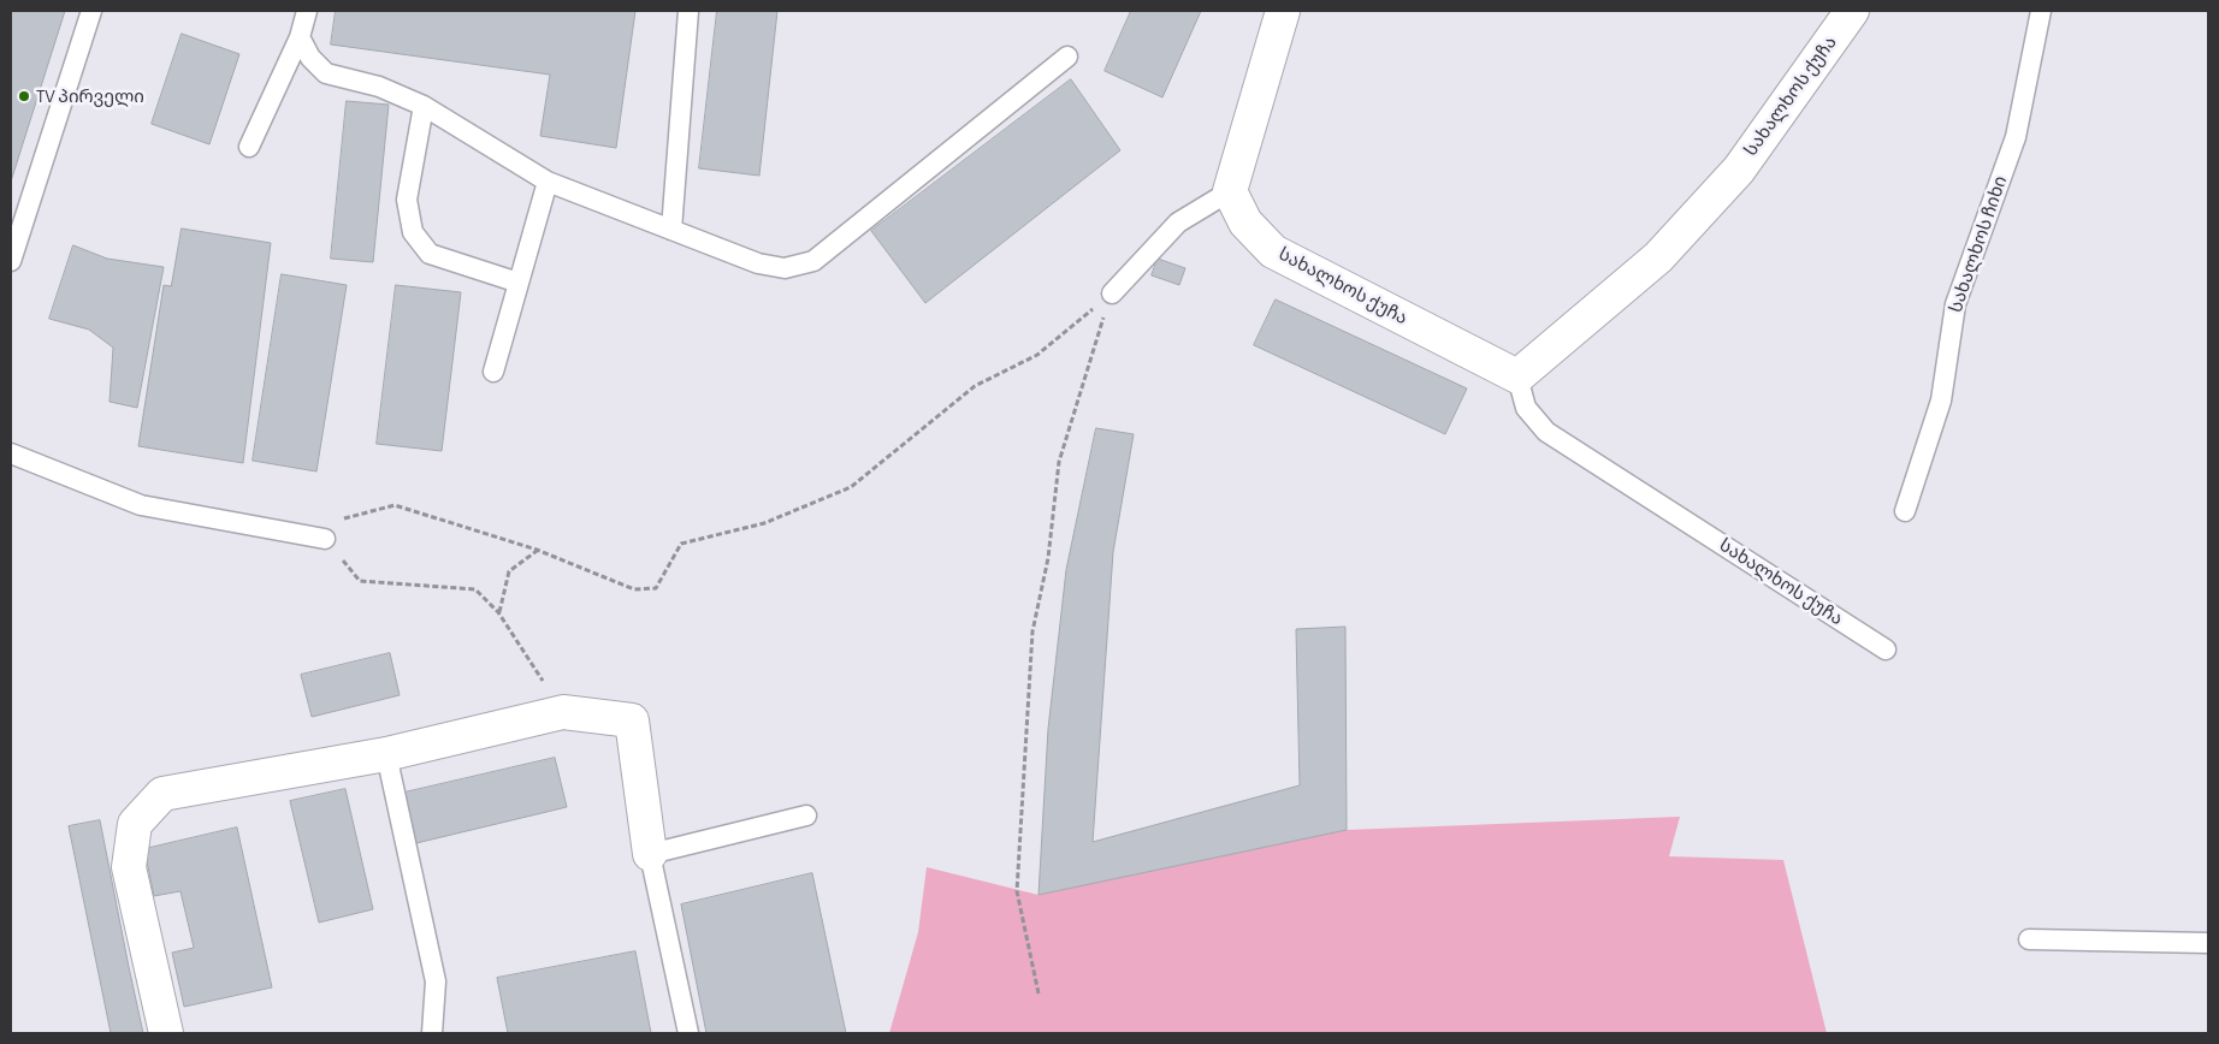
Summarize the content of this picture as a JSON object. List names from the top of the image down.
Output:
{
  "streets": {
    "street": ["სახალხოს ქუჩა"],
    "lane": ["სახალხოს ჩიხი"]
  },
  "places": ["TV პირველი"]
}
